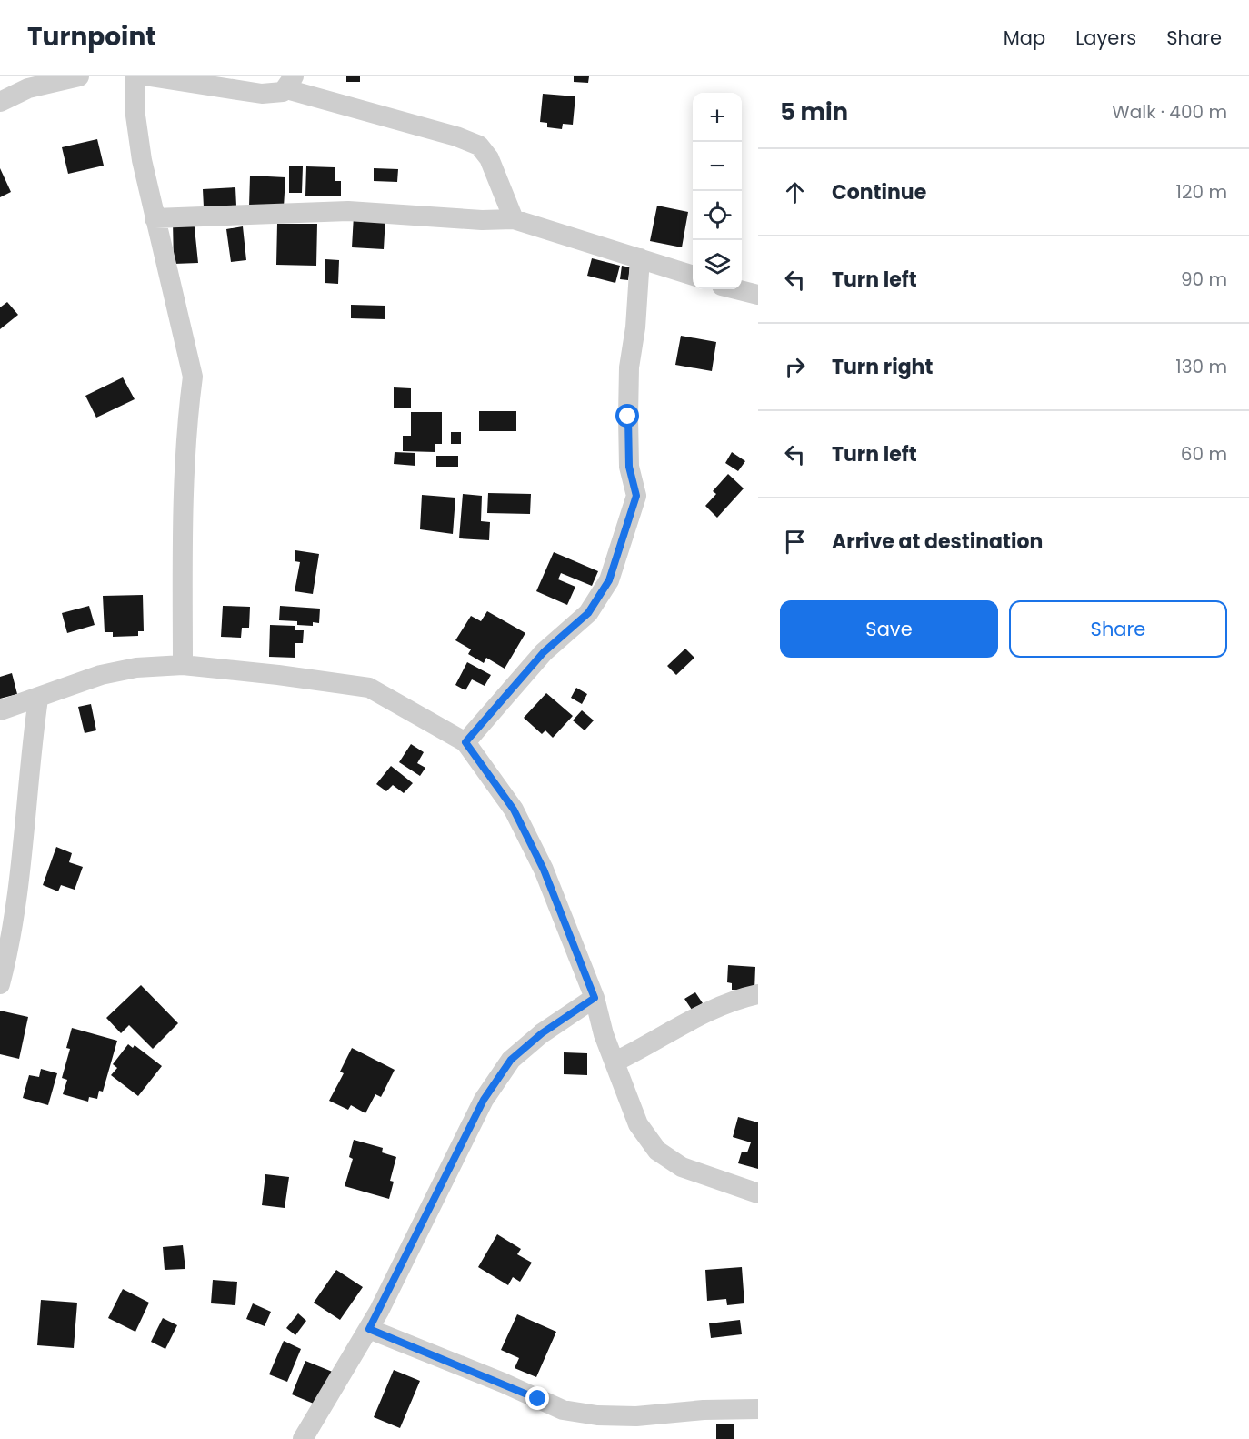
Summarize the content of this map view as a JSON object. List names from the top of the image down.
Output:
{
  "page": {
    "header": "Turnpoint",
    "nav": ["Map", "Layers", "Share"],
    "heading": ["5 min", "Walk · 400 m"],
    "map_buttons": ["+", "−"],
    "list": [
      ["Continue", "120 m"],
      ["Turn left", "90 m"],
      ["Turn right", "130 m"],
      ["Turn left", "60 m"],
      "Arrive at destination"
    ],
    "buttons": ["Save", "Share"]
  }
}
